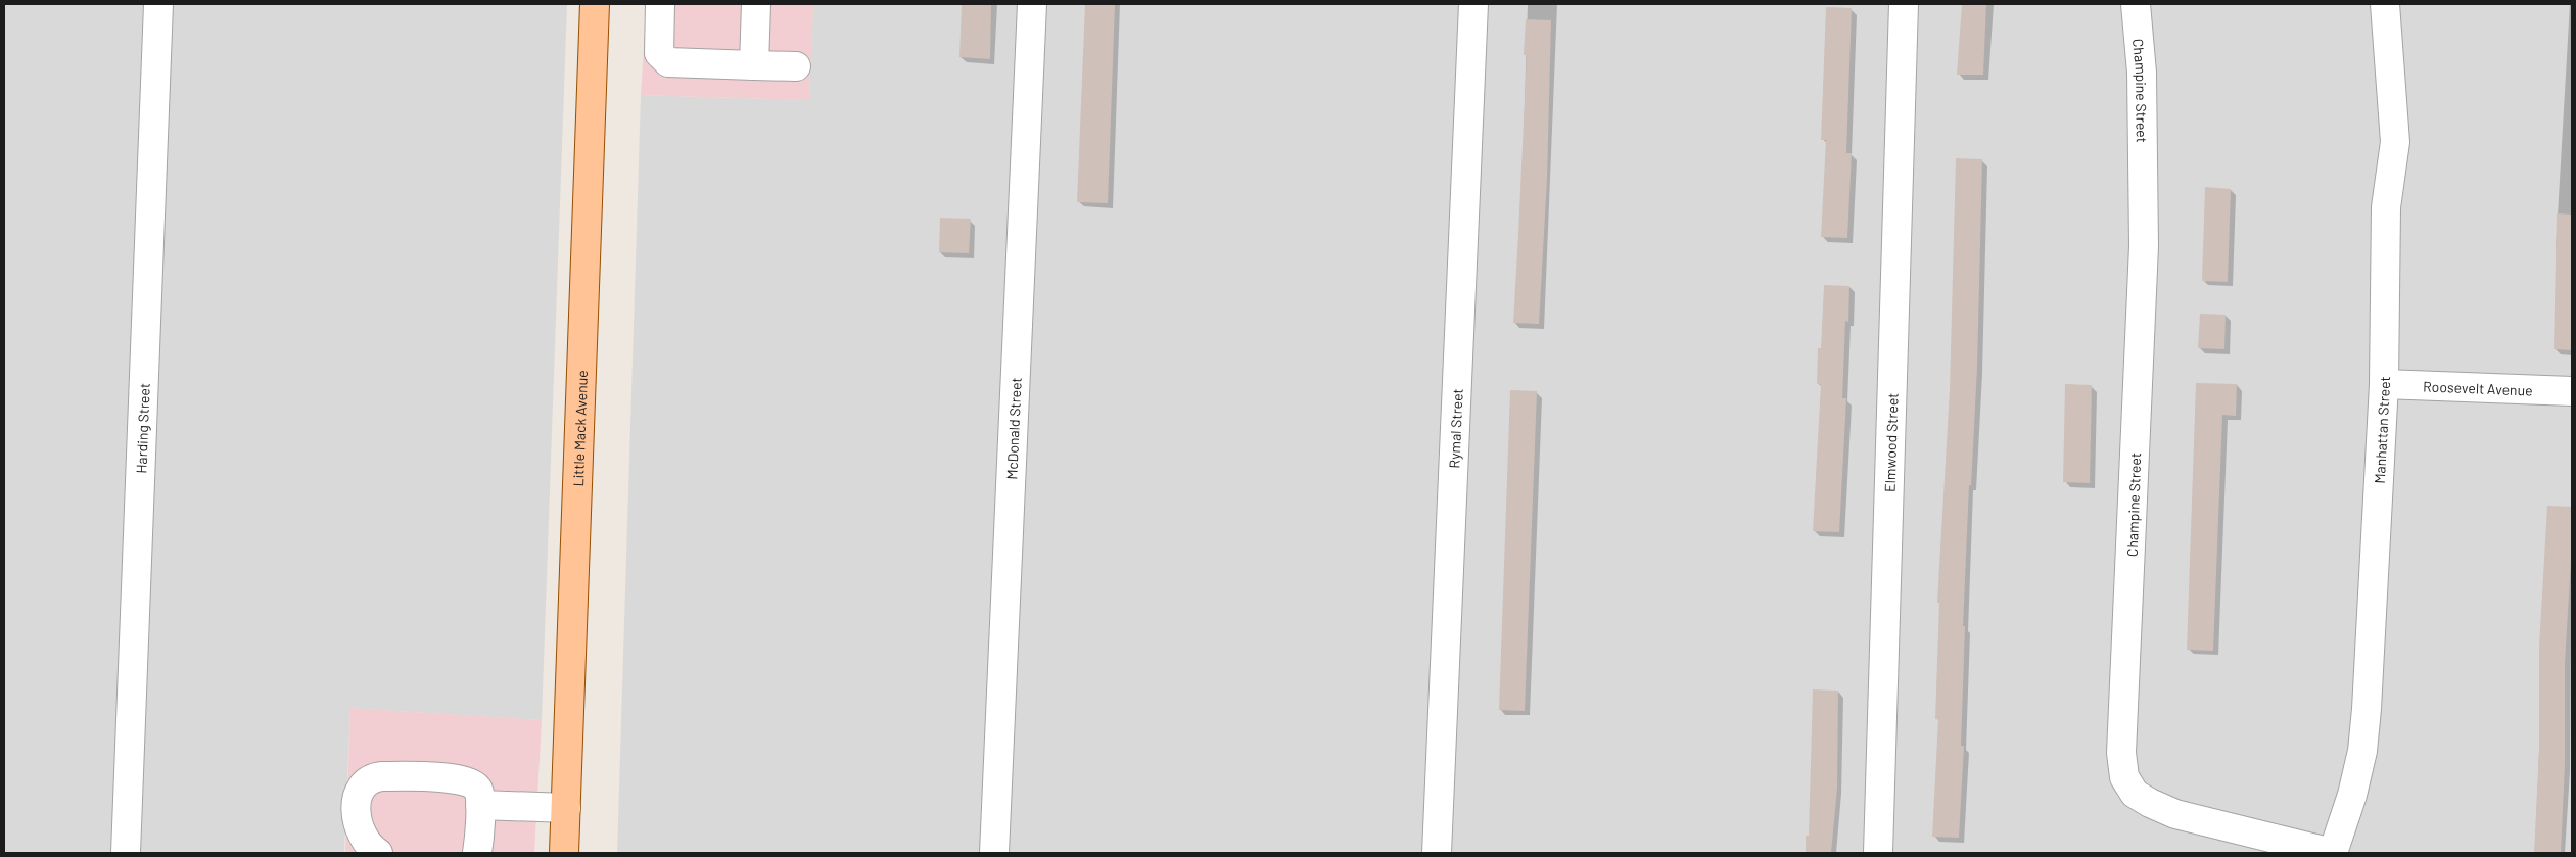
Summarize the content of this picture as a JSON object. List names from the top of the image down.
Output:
{
  "streets": {
    "main road": ["Little Mack Avenue"],
    "street": [
      "Champine Street",
      "Roosevelt Avenue",
      "Harding Street",
      "McDonald Street",
      "Rymal Street",
      "Manhattan Street",
      "Elmwood Street"
    ]
  },
  "crossings": [
    ["Champine Street", "Manhattan Street"],
    ["Roosevelt Avenue", "Manhattan Street"]
  ]
}
